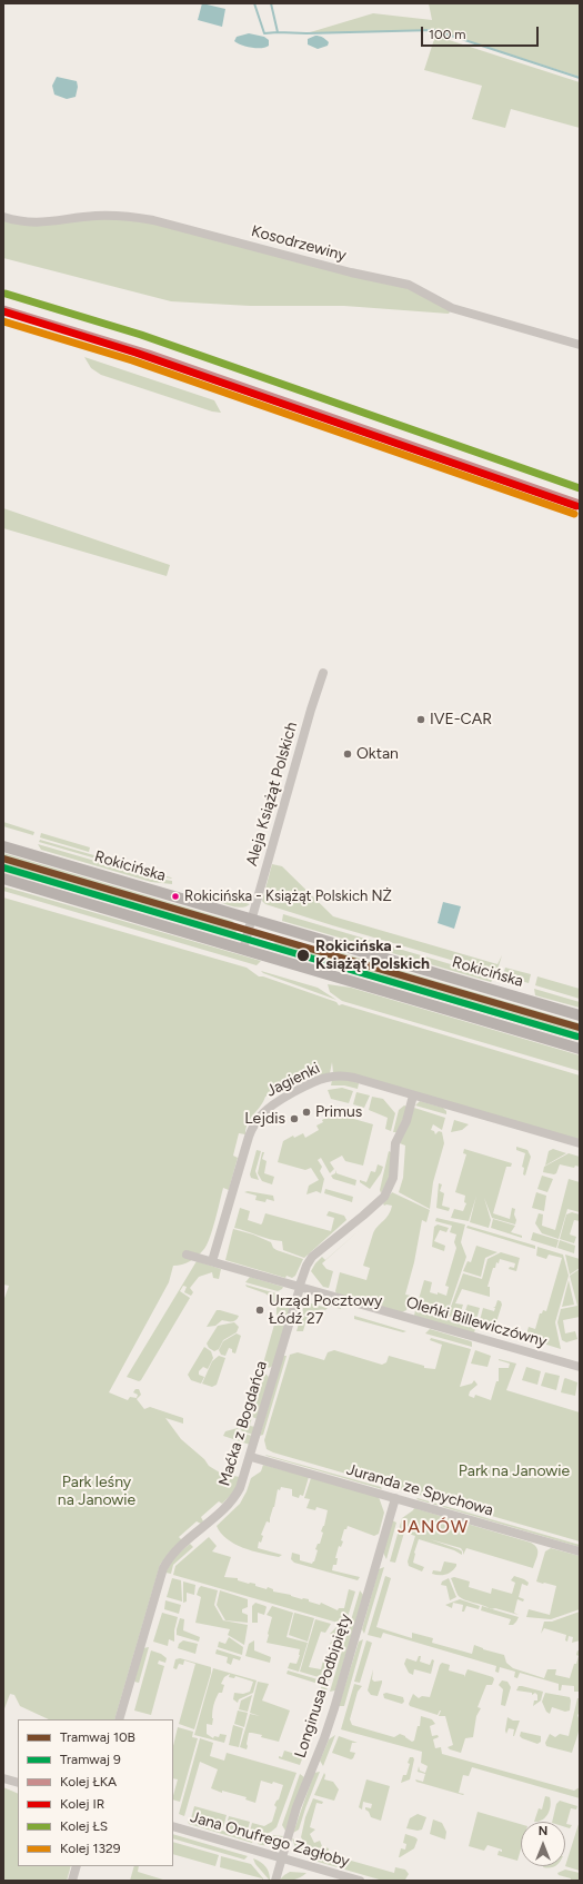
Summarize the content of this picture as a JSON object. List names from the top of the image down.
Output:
{
  "streets": {
    "main road": ["Rokicińska"],
    "street": [
      "Kosodrzewiny",
      "Aleja Książąt Polskich",
      "Jagienki",
      "Oleńki Billewiczówny",
      "Maćka z Bogdańca",
      "Juranda ze Spychowa",
      "Longinusa Podbipięty",
      "Jana Onufrego Zagłoby"
    ]
  },
  "crossings": [
    ["Aleja Książąt Polskich", "Rokicińska"],
    ["Jagienki", "Oleńki Billewiczówny"],
    ["Oleńki Billewiczówny", "Maćka z Bogdańca"],
    ["Maćka z Bogdańca", "Juranda ze Spychowa"],
    ["Juranda ze Spychowa", "Longinusa Podbipięty"],
    ["Longinusa Podbipięty", "Jana Onufrego Zagłoby"]
  ],
  "districts": ["JANÓW"],
  "parks": ["Park na Janowie", "Park leśny na Janowie"],
  "places": [
    "IVE-CAR",
    "Oktan",
    "Rokicińska - Książąt Polskich NŻ",
    "Rokicińska - Książąt Polskich",
    "Primus",
    "Lejdis",
    "Urząd Pocztowy Łódź 27"
  ],
  "lines": [
    "rail line ŁS",
    "rail line ŁKA",
    "rail line IR",
    "rail line 1329",
    "tram line 10B",
    "tram line 9"
  ],
  "legend": [
    "Tramwaj 10B",
    "Tramwaj 9",
    "Kolej ŁKA",
    "Kolej IR",
    "Kolej ŁS",
    "Kolej 1329"
  ],
  "scale_bar": "100 m",
  "north": "top"
}
